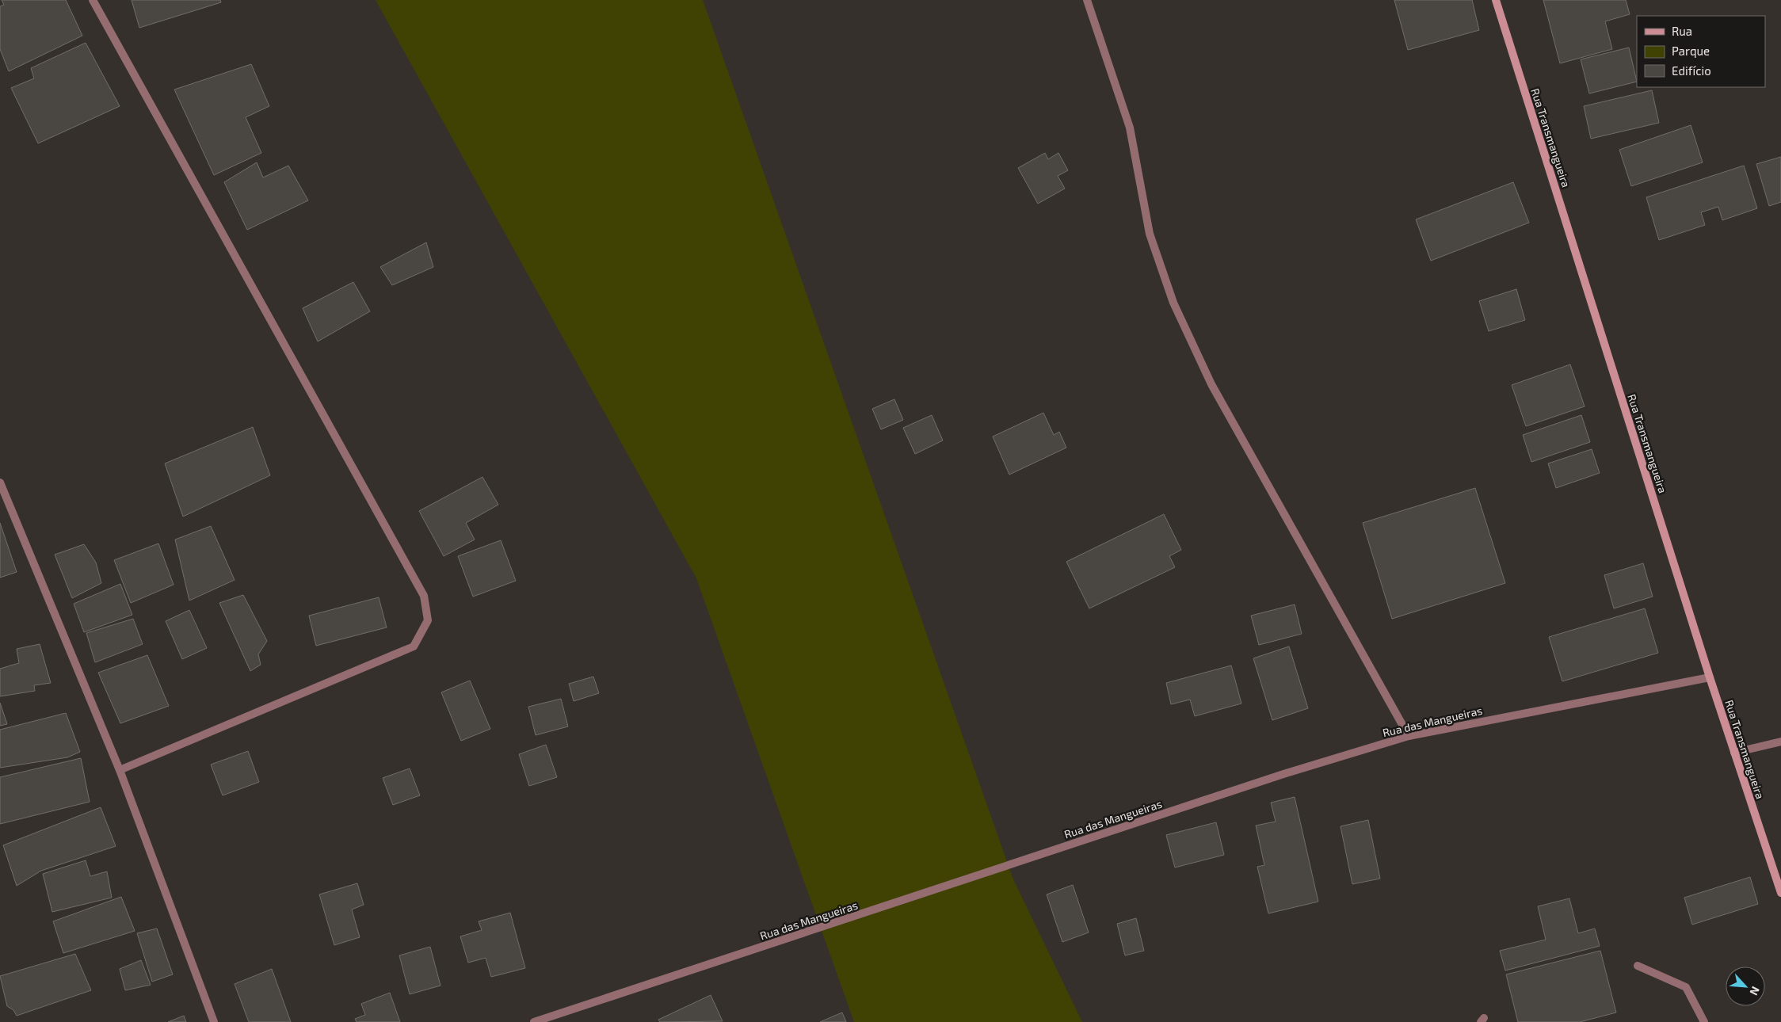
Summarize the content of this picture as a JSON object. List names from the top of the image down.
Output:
{
  "streets": {
    "street": ["Rua Transmangueira", "Rua das Mangueiras"]
  },
  "crossings": [
    ["Rua Transmangueira", "Rua das Mangueiras"]
  ],
  "legend": ["Rua", "Parque", "Edifício"],
  "north": "bottom right"
}
